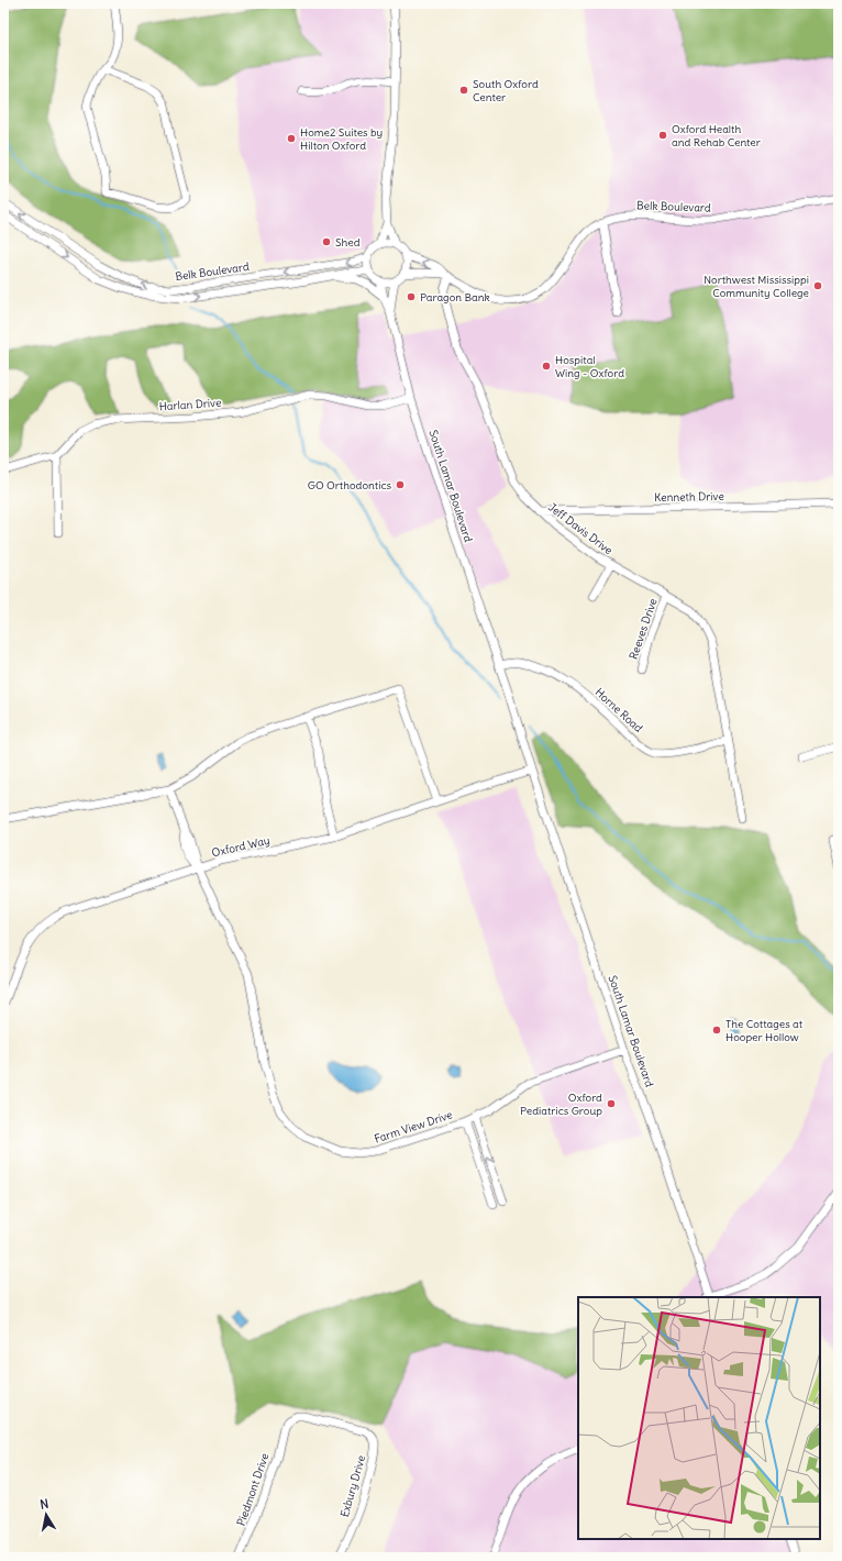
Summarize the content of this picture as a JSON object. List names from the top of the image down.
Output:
{
  "streets": {
    "street": [
      "Belk Boulevard",
      "Harlan Drive",
      "South Lamar Boulevard",
      "Kenneth Drive",
      "Jeff Davis Drive",
      "Reeves Drive",
      "Horne Road",
      "Oxford Way",
      "Farm View Drive",
      "Exbury Drive",
      "Piedmont Drive"
    ]
  },
  "crossings": [
    ["Belk Boulevard", "South Lamar Boulevard"],
    ["Belk Boulevard", "Jeff Davis Drive"],
    ["Harlan Drive", "South Lamar Boulevard"],
    ["South Lamar Boulevard", "Horne Road"],
    ["South Lamar Boulevard", "Oxford Way"],
    ["South Lamar Boulevard", "Farm View Drive"],
    ["Kenneth Drive", "Jeff Davis Drive"],
    ["Jeff Davis Drive", "Reeves Drive"],
    ["Jeff Davis Drive", "Horne Road"],
    ["Oxford Way", "Farm View Drive"],
    ["Exbury Drive", "Piedmont Drive"]
  ],
  "places": [
    "South Oxford Center",
    "Oxford Health and Rehab Center",
    "Home2 Suites by Hilton Oxford",
    "Shed",
    "Northwest Mississippi Community College",
    "Paragon Bank",
    "Hospital Wing - Oxford",
    "GO Orthodontics",
    "The Cottages at Hooper Hollow",
    "Oxford Pediatrics Group"
  ],
  "north": "top"
}
